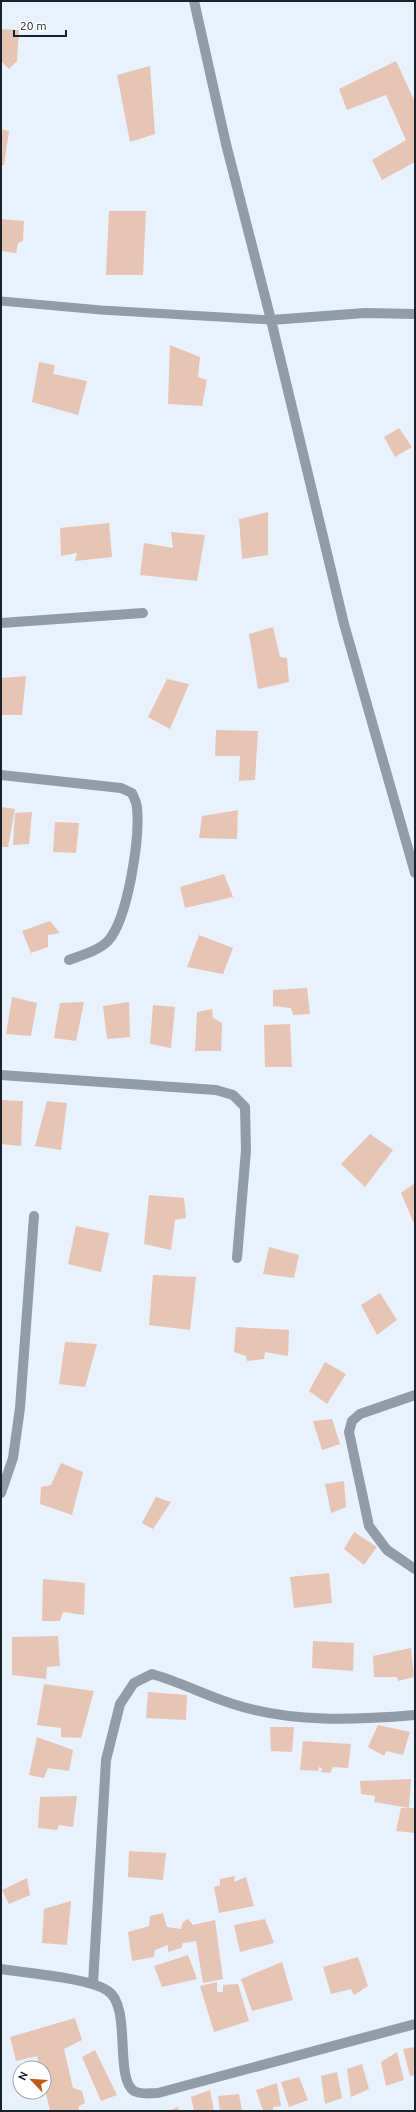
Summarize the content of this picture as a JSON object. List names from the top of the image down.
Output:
{
  "scale_bar": "20 m",
  "north": "top left"
}
